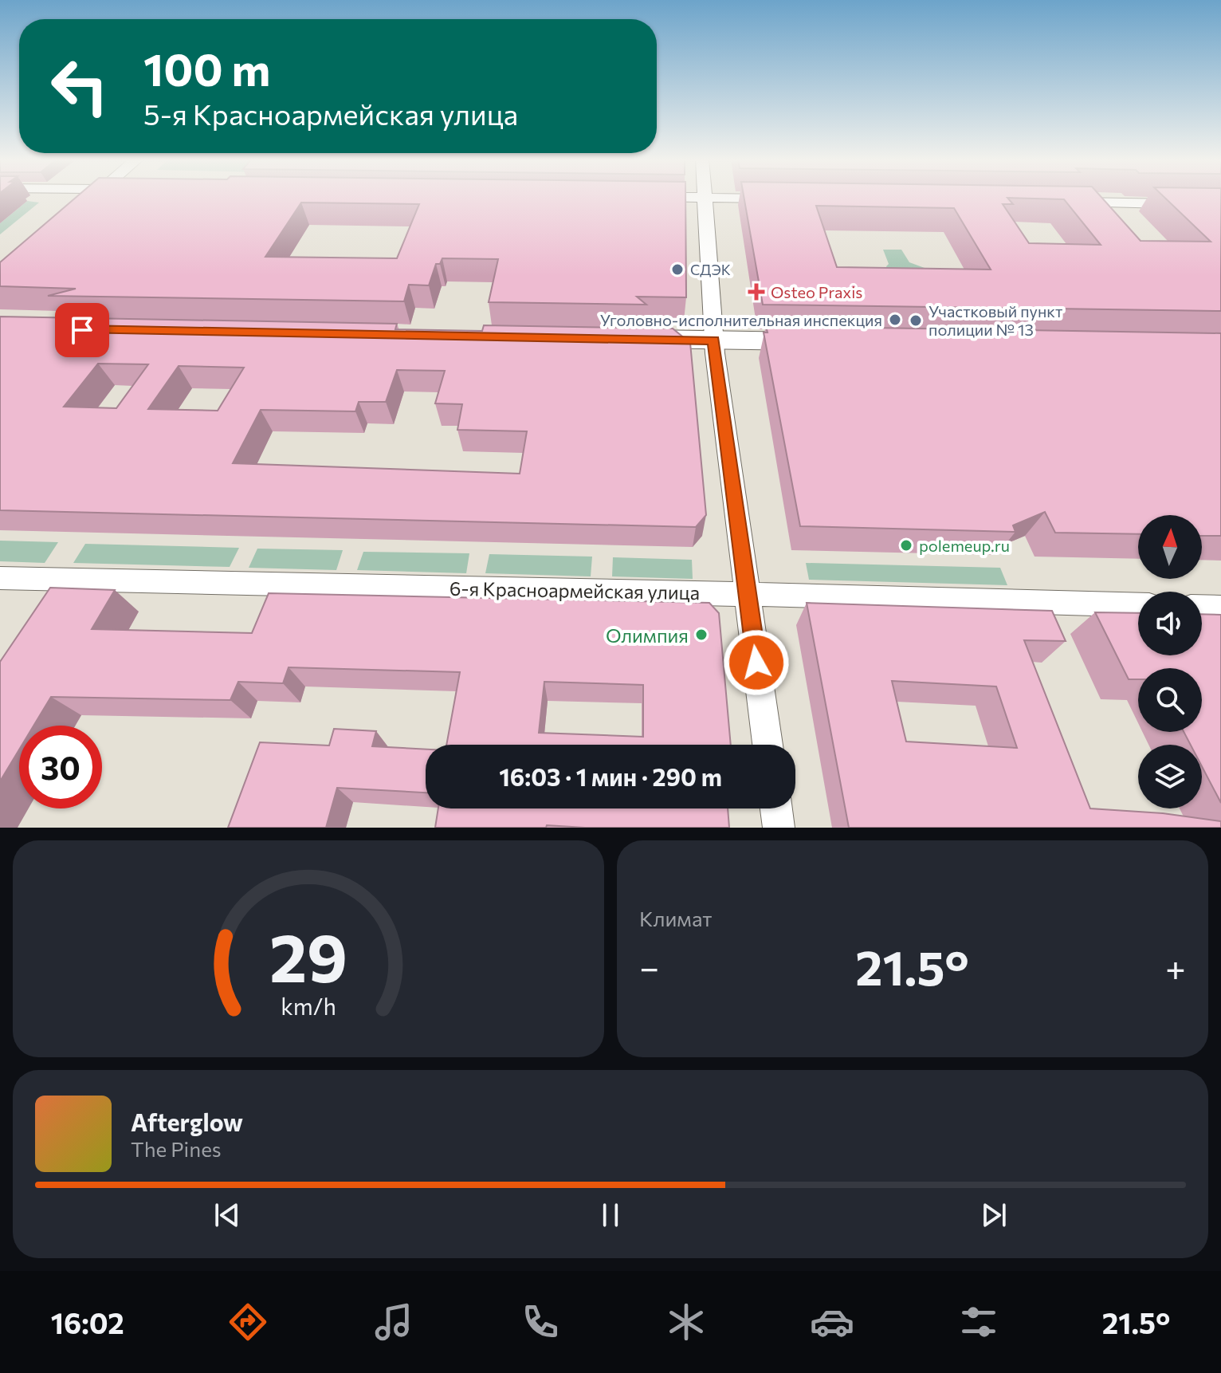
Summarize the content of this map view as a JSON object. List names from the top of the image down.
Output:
{
  "streets": {
    "street": ["6-я Красноармейская улица"]
  },
  "places": {
    "other": [
      "СДЭК",
      "Уголовно-исполнительная инспекция",
      "Участковый пункт полиции № 13",
      "polemeup.ru",
      "Олимпия"
    ],
    "health": ["Osteo Praxis"]
  },
  "north": "top",
  "page": {
    "turn": ["100 m", "5-я Красноармейская улица"],
    "limit": "30",
    "trip": "16:03 · 1 мин · 290 m",
    "tile": "Климат",
    "heat": ["−", "21.5°", "+"],
    "song": ["Afterglow", "The Pines"],
    "tabs": ["16:02", "21.5°"],
    "gauge": ["29", "km/h"]
  }
}
